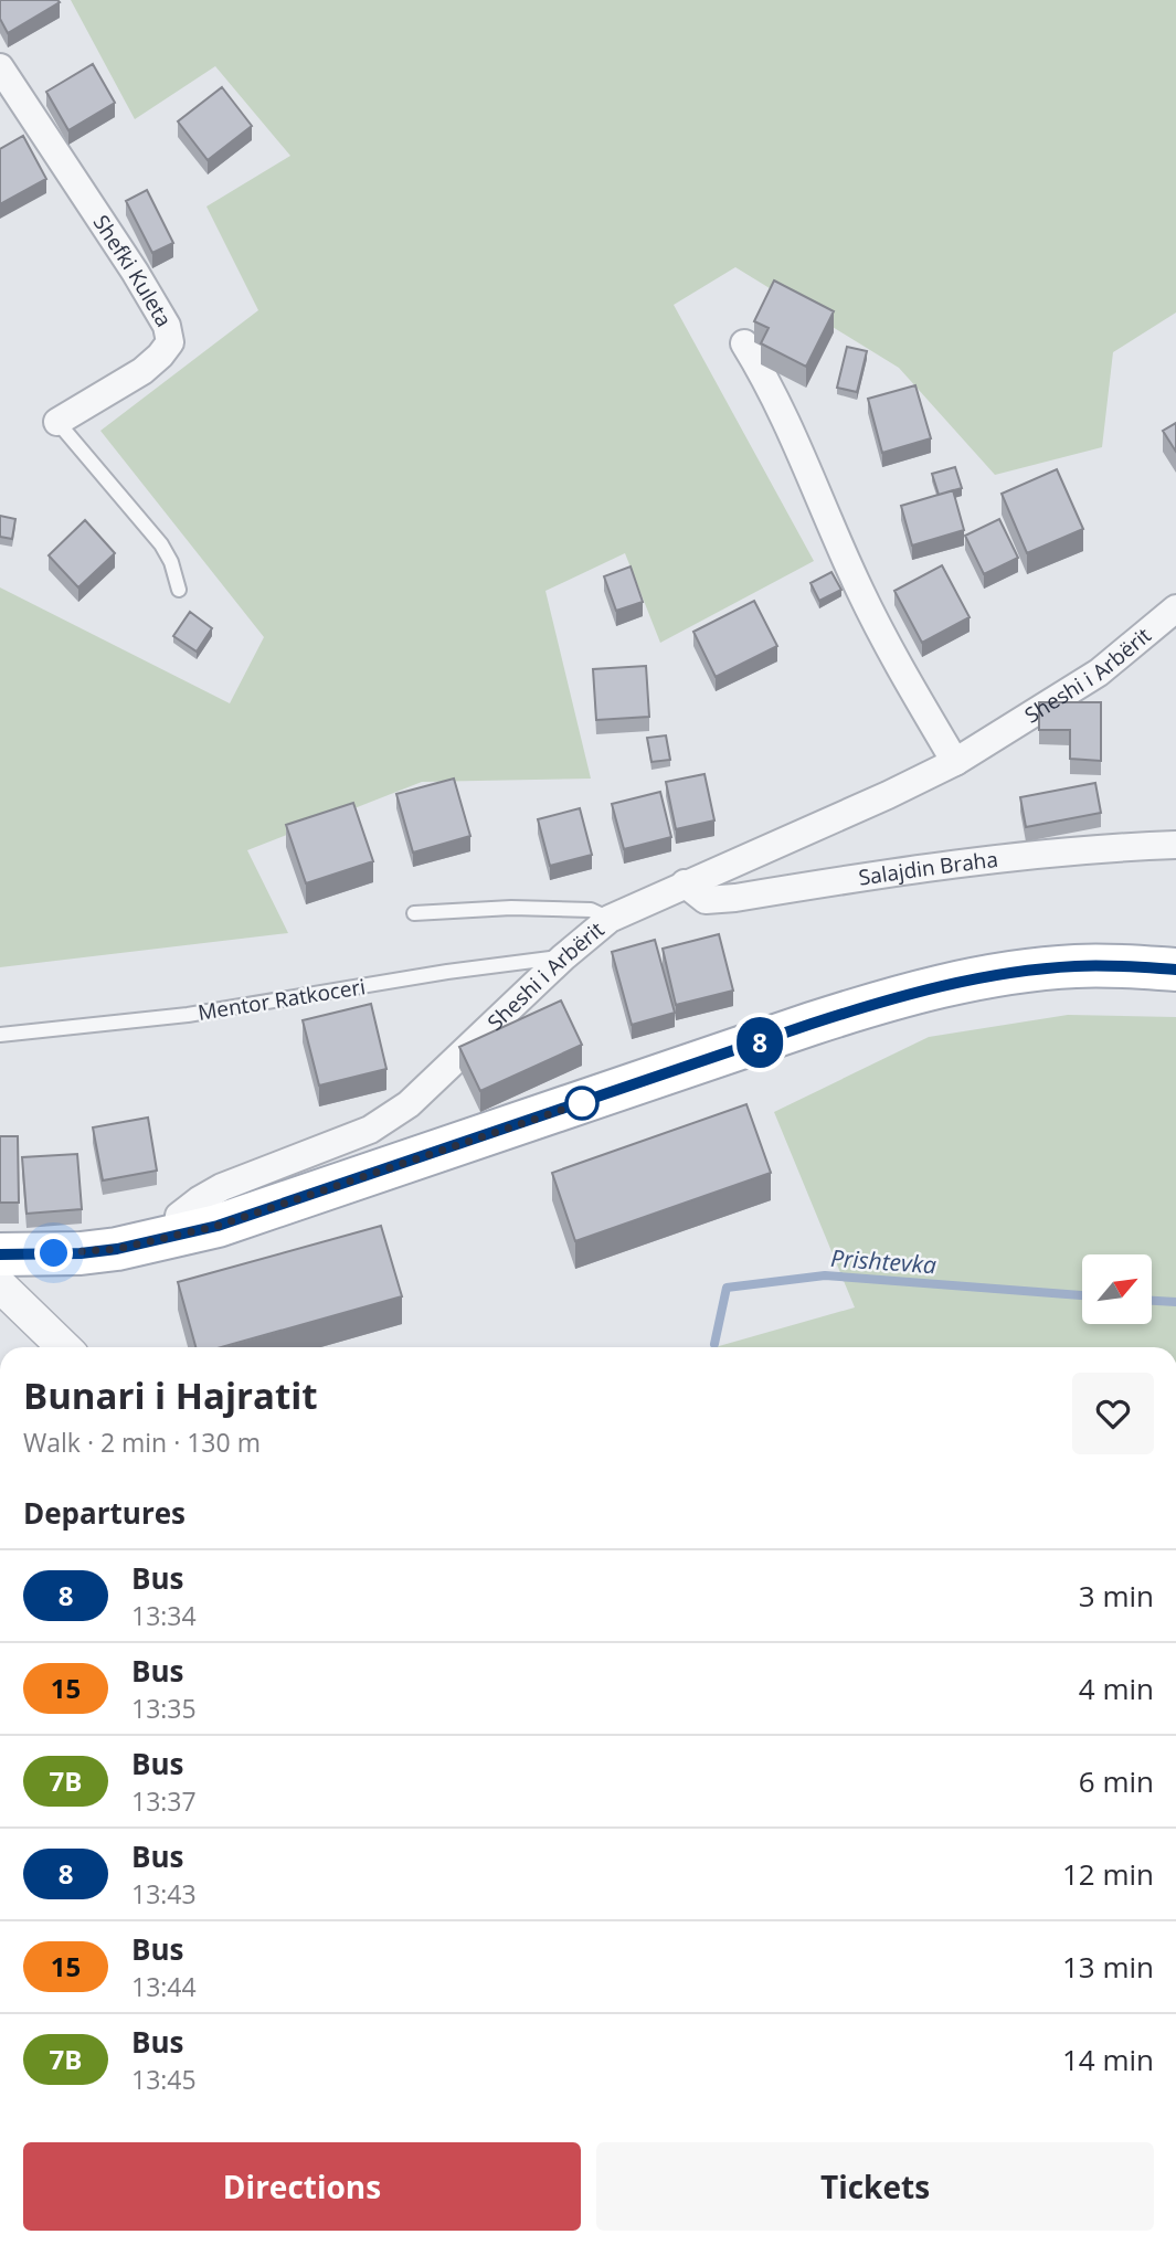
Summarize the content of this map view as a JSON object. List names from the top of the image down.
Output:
{
  "streets": {
    "street": ["Shefki Kuleta", "Sheshi i Arbërit", "Salajdin Braha"],
    "lane": ["Mentor Ratkoceri"]
  },
  "crossings": [
    ["Sheshi i Arbërit", "Salajdin Braha"],
    ["Sheshi i Arbërit", "Mentor Ratkoceri"]
  ],
  "water": ["Prishtevka"],
  "lines": ["bus line 8"],
  "north": "top right",
  "page": {
    "on_map": "8",
    "heading": [
      ["Bunari i Hajratit", "Walk · 2 min · 130 m"],
      "Departures"
    ],
    "list": [
      {
        "mark": "8",
        "name": "Bus",
        "note": "13:34",
        "value": "3 min"
      },
      {
        "mark": "15",
        "name": "Bus",
        "note": "13:35",
        "value": "4 min"
      },
      {
        "mark": "7B",
        "name": "Bus",
        "note": "13:37",
        "value": "6 min"
      },
      {
        "mark": "8",
        "name": "Bus",
        "note": "13:43",
        "value": "12 min"
      },
      {
        "mark": "15",
        "name": "Bus",
        "note": "13:44",
        "value": "13 min"
      },
      {
        "mark": "7B",
        "name": "Bus",
        "note": "13:45",
        "value": "14 min"
      }
    ],
    "buttons": ["Directions", "Tickets"]
  }
}
